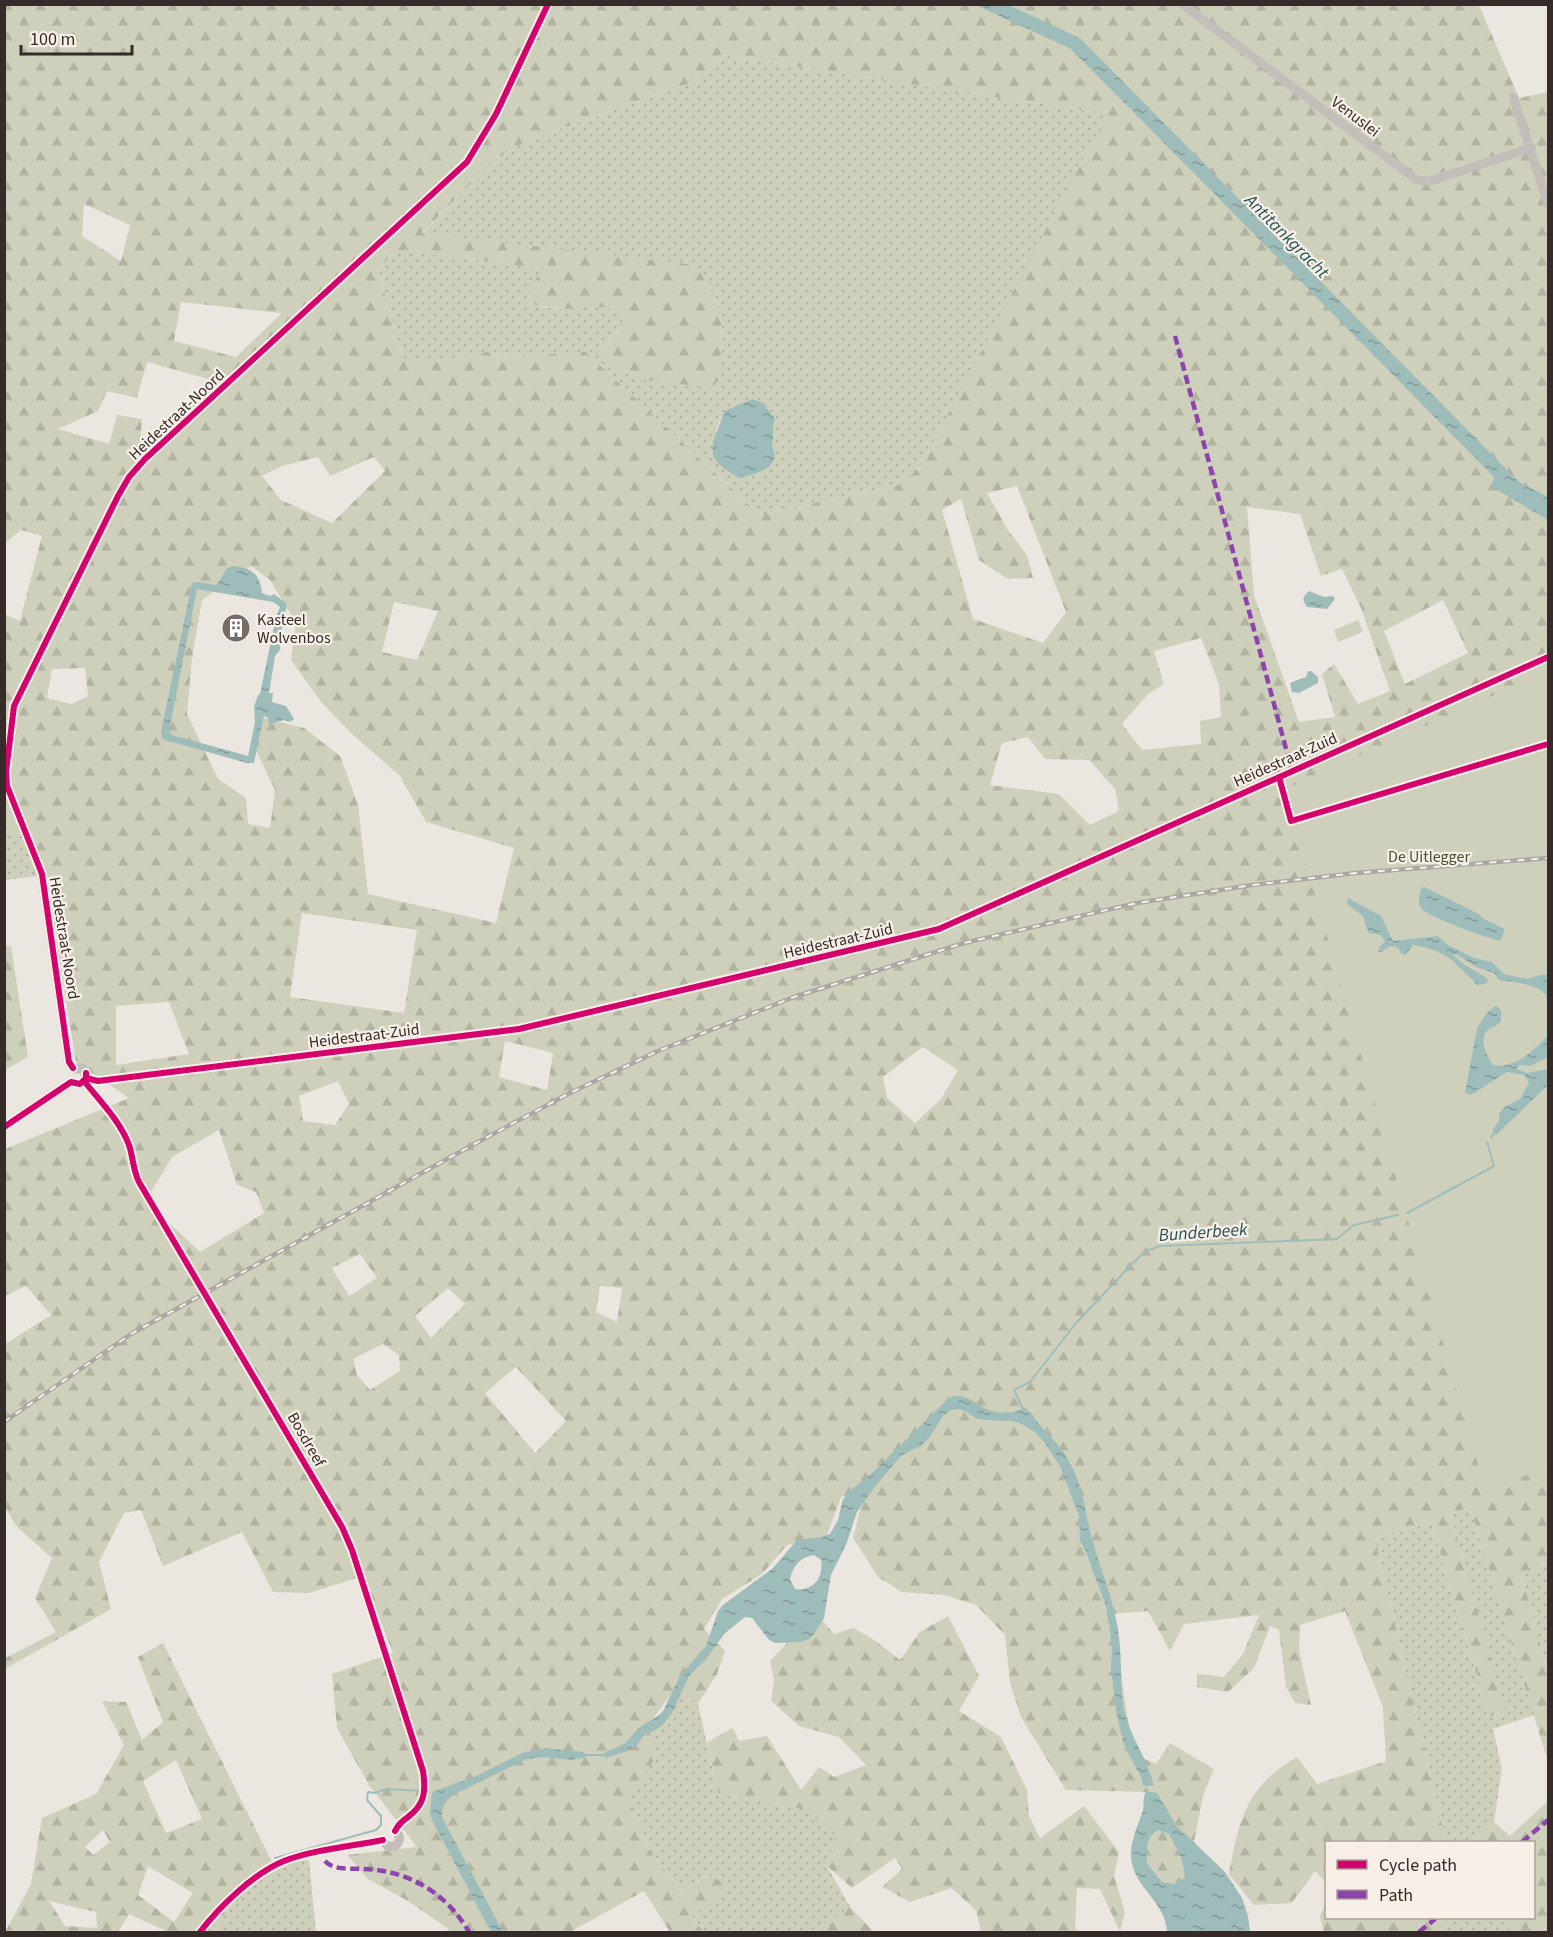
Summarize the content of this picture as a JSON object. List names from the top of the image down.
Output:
{
  "streets": {
    "street": [
      "Venuslei",
      "Heidestraat-Noord",
      "Heidestraat-Zuid",
      "Bosdreef"
    ]
  },
  "crossings": [
    ["Heidestraat-Noord", "Heidestraat-Zuid"],
    ["Heidestraat-Noord", "Bosdreef"],
    ["Heidestraat-Zuid", "Bosdreef"]
  ],
  "water": ["Antitankgracht", "Bunderbeek"],
  "parks": ["De Uitlegger"],
  "places": {
    "building": ["Kasteel Wolvenbos"]
  },
  "legend": ["Cycle path", "Path"],
  "scale_bar": "100 m"
}
